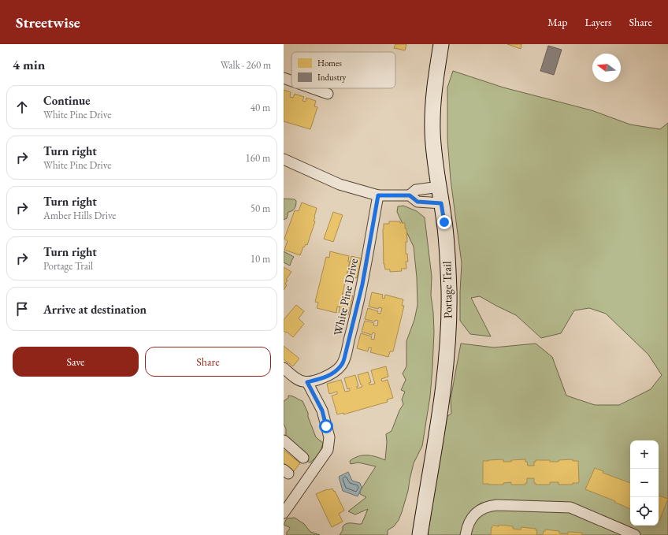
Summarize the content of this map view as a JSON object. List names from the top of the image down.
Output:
{
  "streets": {
    "main road": ["Portage Trail"],
    "street": ["White Pine Drive"]
  },
  "legend": ["Homes", "Industry"],
  "north": "left",
  "page": {
    "header": "Streetwise",
    "nav": ["Map", "Layers", "Share"],
    "heading": ["4 min", "Walk · 260 m"],
    "list": [
      ["Continue", "White Pine Drive", "40 m"],
      ["Turn right", "White Pine Drive", "160 m"],
      ["Turn right", "Amber Hills Drive", "50 m"],
      ["Turn right", "Portage Trail", "10 m"],
      "Arrive at destination"
    ],
    "buttons": ["Save", "Share"],
    "map_buttons": ["+", "−"]
  }
}
